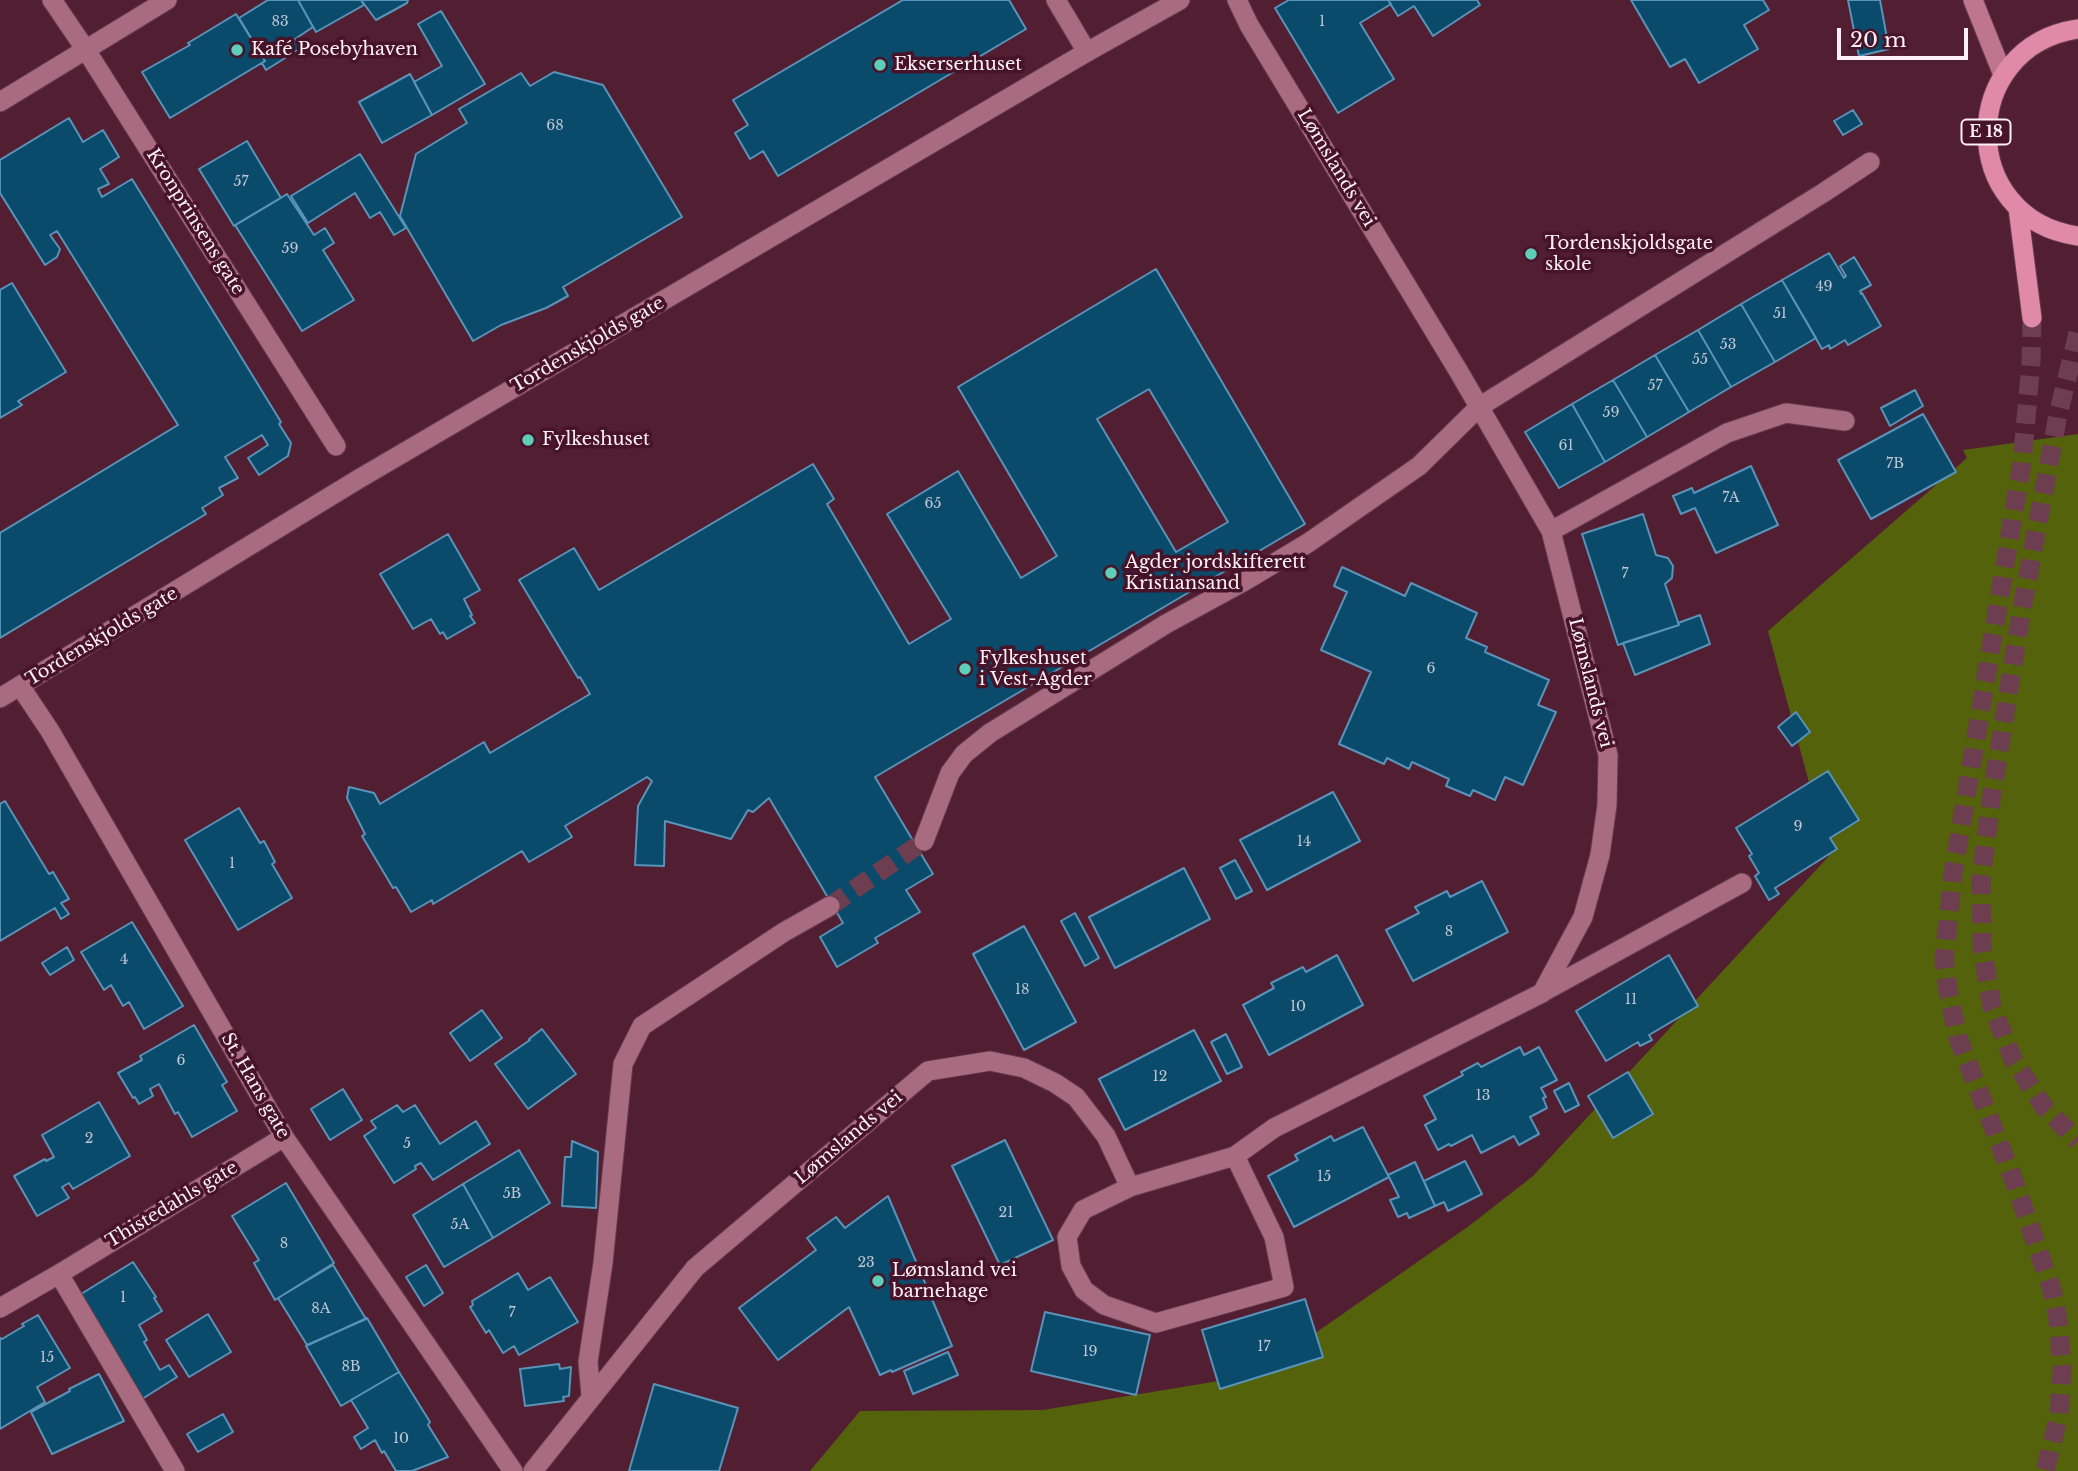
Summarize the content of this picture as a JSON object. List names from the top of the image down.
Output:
{
  "streets": {
    "highway": ["E 18"],
    "street": [
      "Lømslands vei",
      "Kronprinsens gate",
      "Tordenskjolds gate",
      "St. Hans gate",
      "Thistedahls gate"
    ]
  },
  "crossings": [
    ["Tordenskjolds gate", "St. Hans gate"],
    ["St. Hans gate", "Thistedahls gate"]
  ],
  "places": [
    "Kafé Posebyhaven",
    "Ekserserhuset",
    "Tordenskjoldsgate skole",
    "Fylkeshuset",
    "Agder jordskifterett Kristiansand",
    "Fylkeshuset i Vest-Agder",
    "Lømsland vei barnehage"
  ],
  "house_numbers": [
    "83",
    "1",
    "68",
    "57",
    "59",
    "49",
    "51",
    "53",
    "55",
    "57",
    "59",
    "61",
    "7B",
    "7A",
    "65",
    "7",
    "6",
    "9",
    "14",
    "1",
    "8",
    "4",
    "18",
    "11",
    "10",
    "6",
    "12",
    "13",
    "2",
    "5",
    "15",
    "5B",
    "21",
    "5A",
    "8",
    "23",
    "1",
    "8A",
    "7",
    "17",
    "19",
    "15",
    "8B",
    "10"
  ],
  "scale_bar": "20 m"
}
